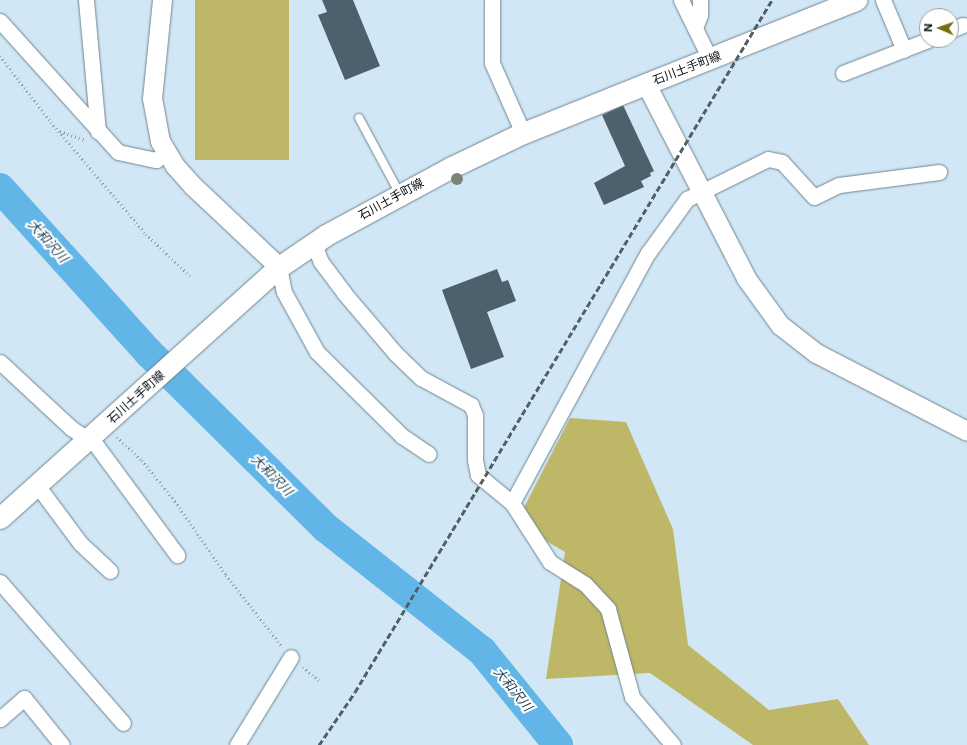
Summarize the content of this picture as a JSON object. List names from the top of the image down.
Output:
{
  "streets": {
    "main road": ["石川土手町線"]
  },
  "water": ["大和沢川"],
  "north": "left"
}
